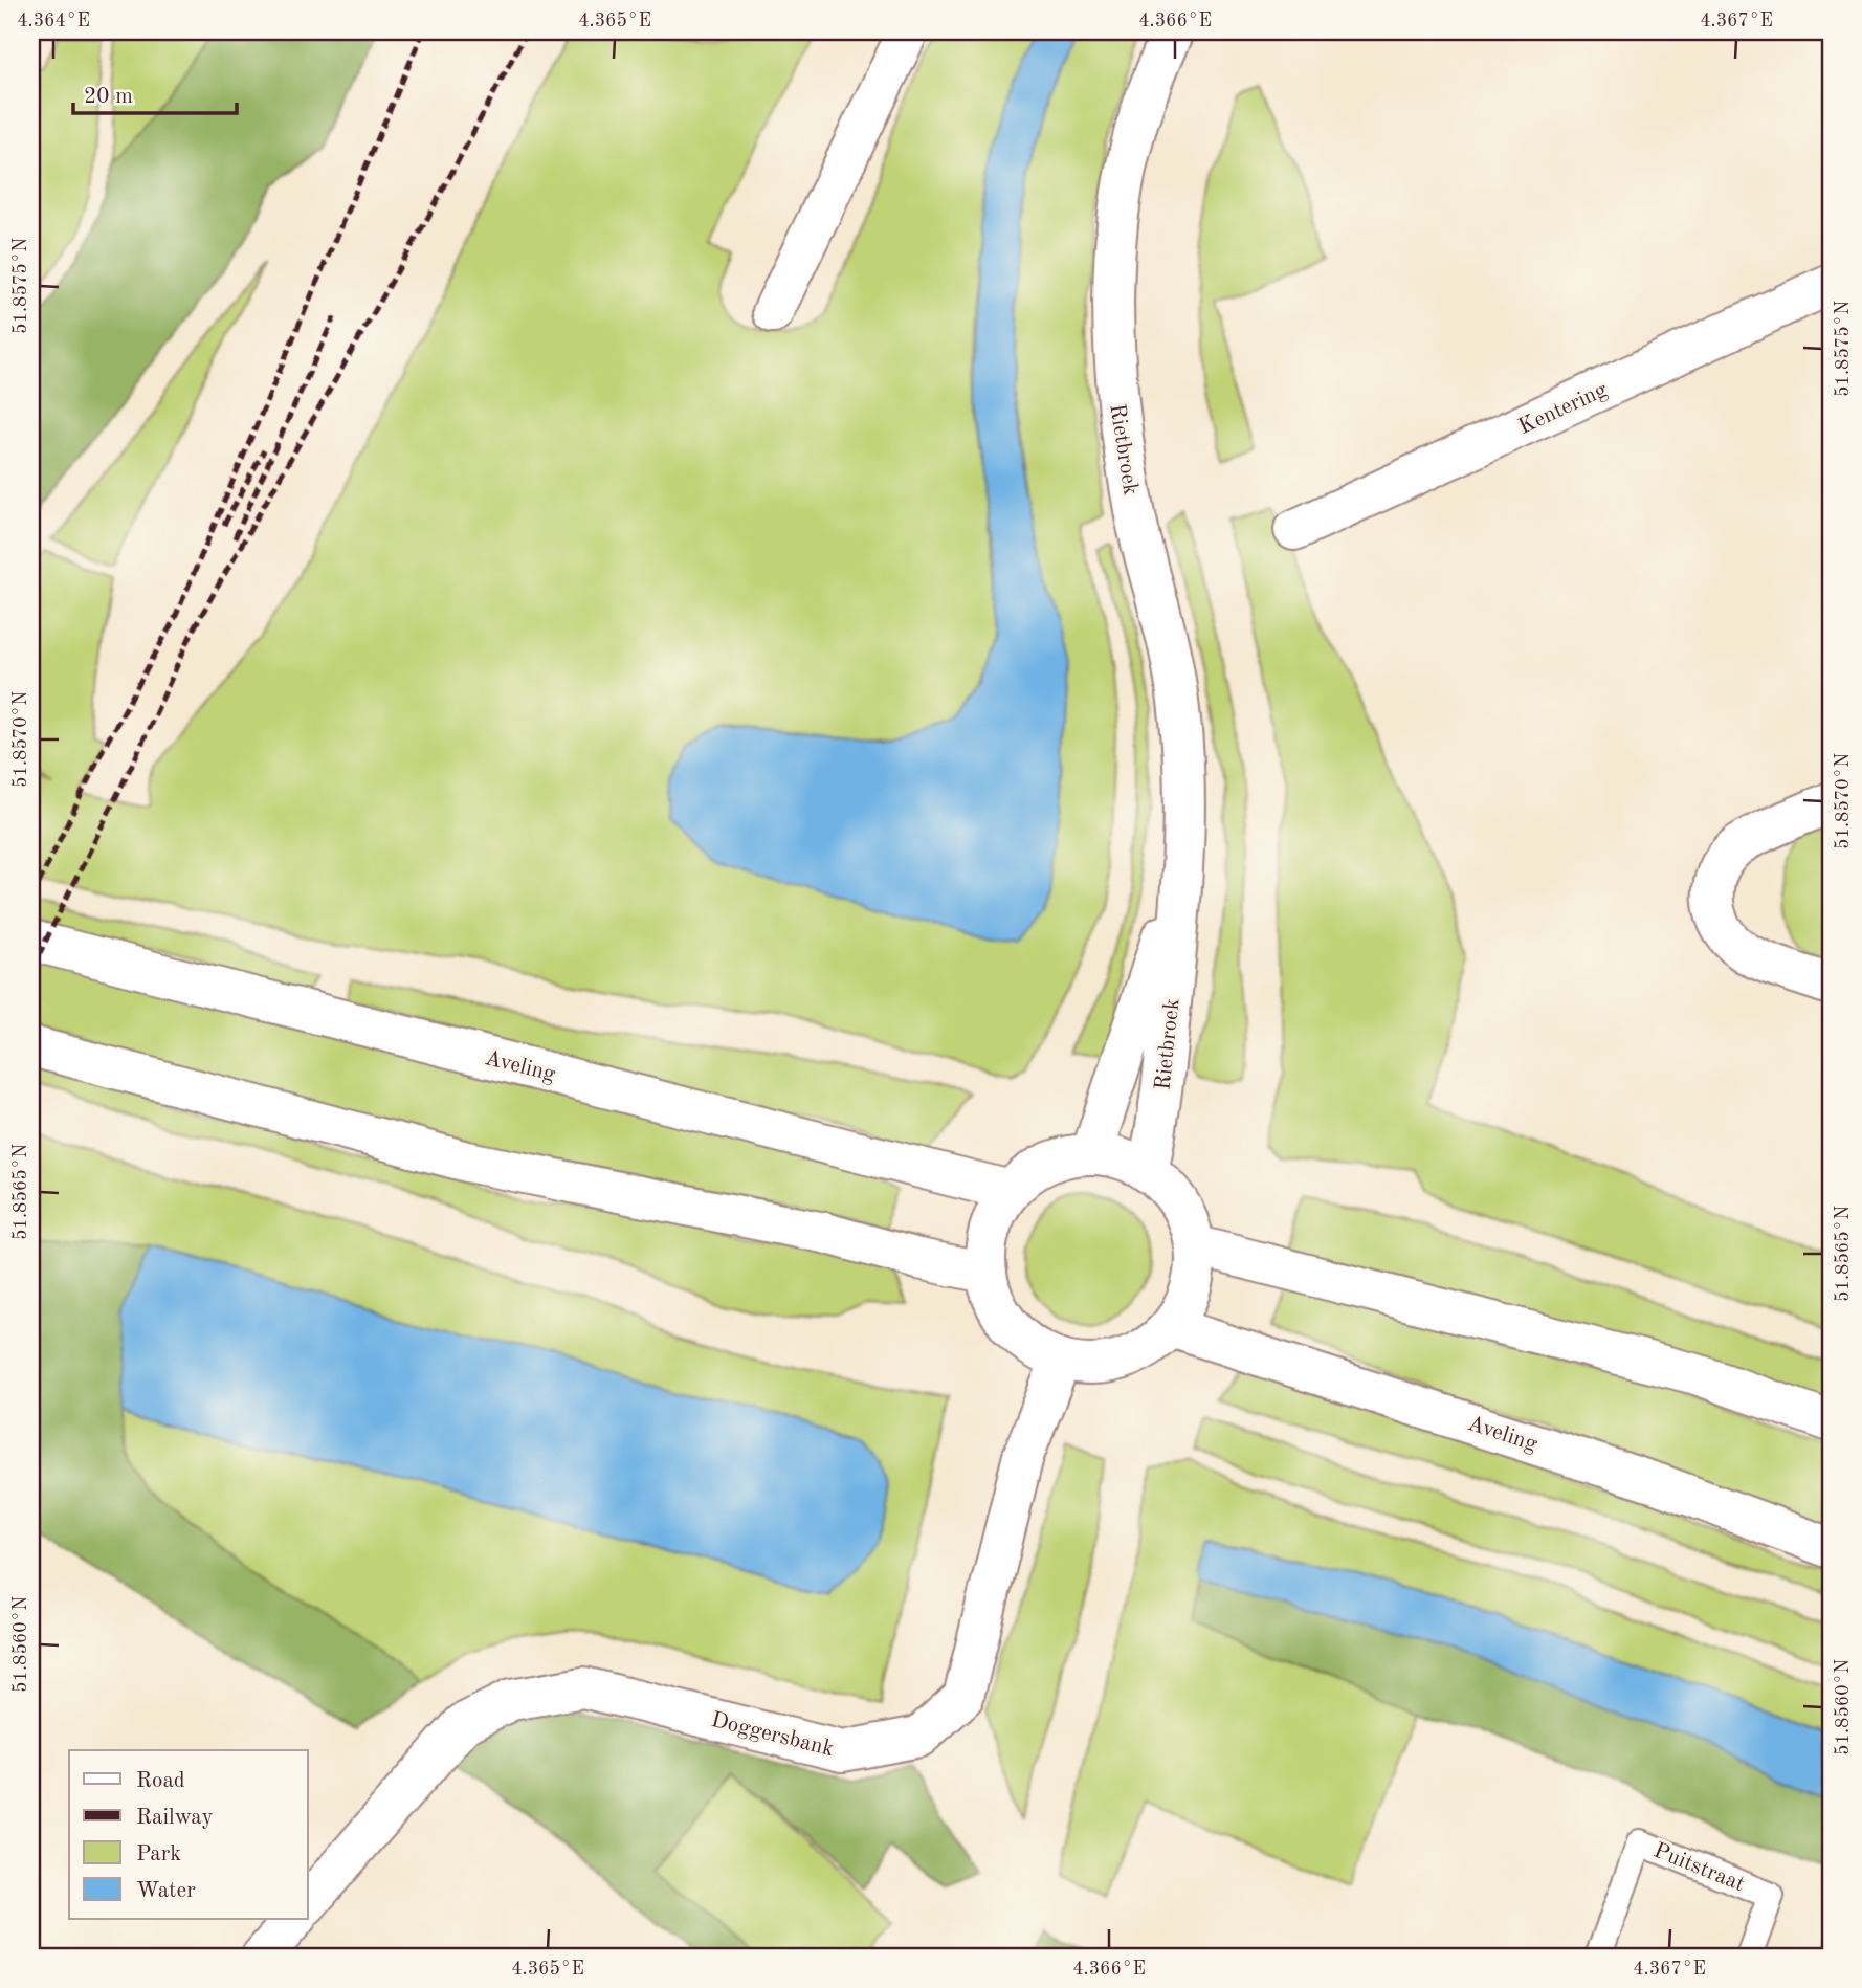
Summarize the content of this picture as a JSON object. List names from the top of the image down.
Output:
{
  "streets": {
    "main road": [
      "Kentering",
      "Rietbroek",
      "Aveling",
      "Doggersbank"
    ],
    "lane": ["Puitstraat"]
  },
  "crossings": [
    ["Rietbroek", "Aveling"],
    ["Rietbroek", "Doggersbank"],
    ["Aveling", "Doggersbank"]
  ],
  "legend": [
    "Road",
    "Railway",
    "Park",
    "Water"
  ],
  "scale_bar": "20 m",
  "coordinates": [
    "4.364°E",
    "4.365°E",
    "4.366°E",
    "4.367°E",
    "51.8575°N",
    "51.8570°N",
    "51.8565°N",
    "51.8560°N"
  ]
}
